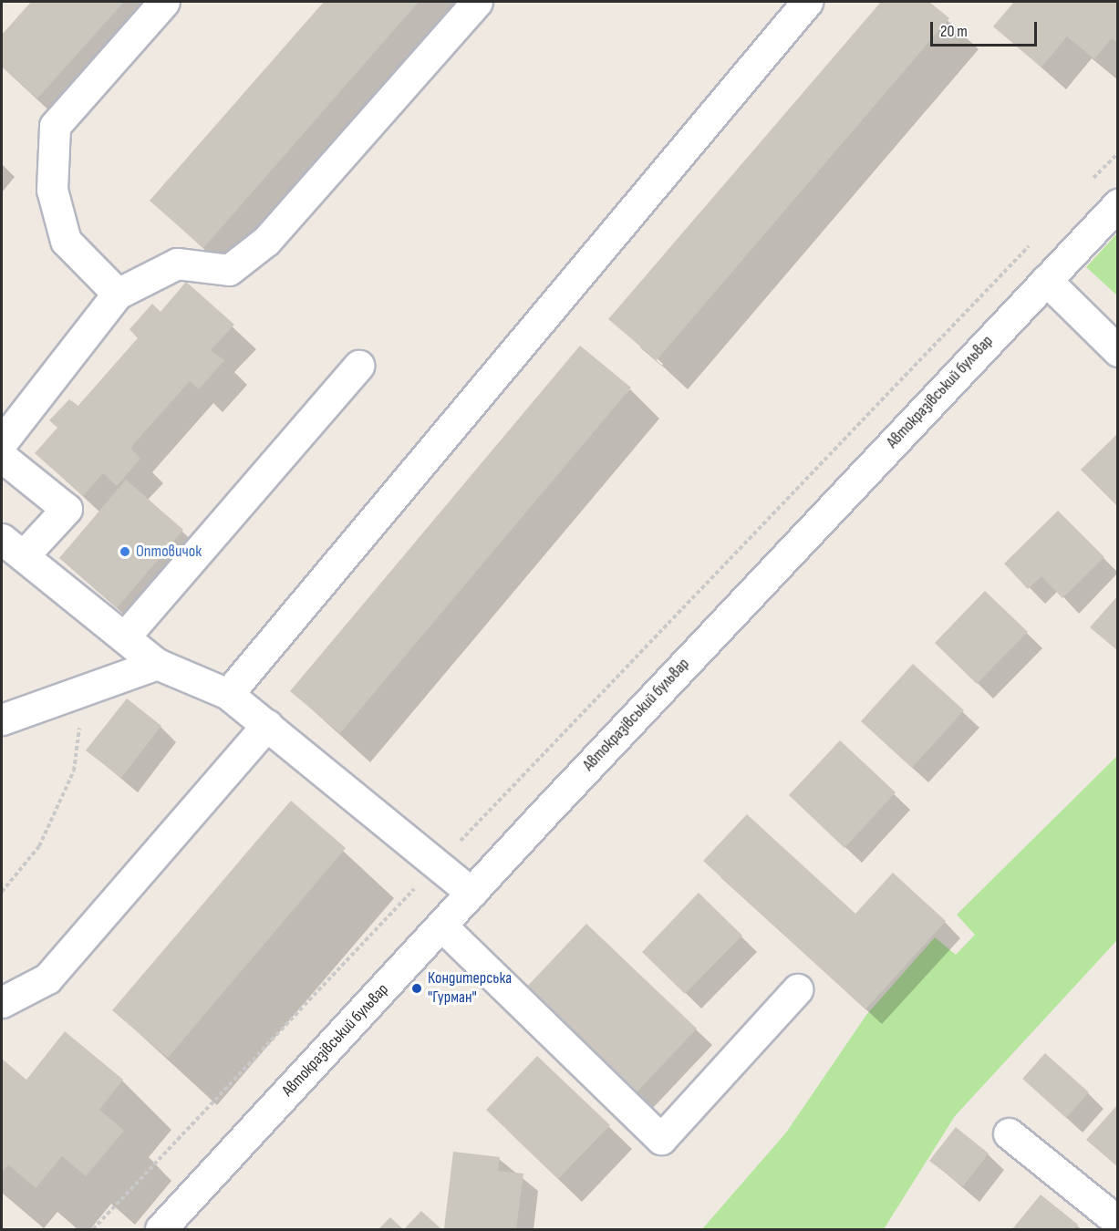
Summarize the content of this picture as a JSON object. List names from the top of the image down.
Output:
{
  "streets": {
    "street": ["Автокразівський бульвар"]
  },
  "places": ["Оптовичок", "Кондитерська \"Гурман\""],
  "scale_bar": "20 m"
}
